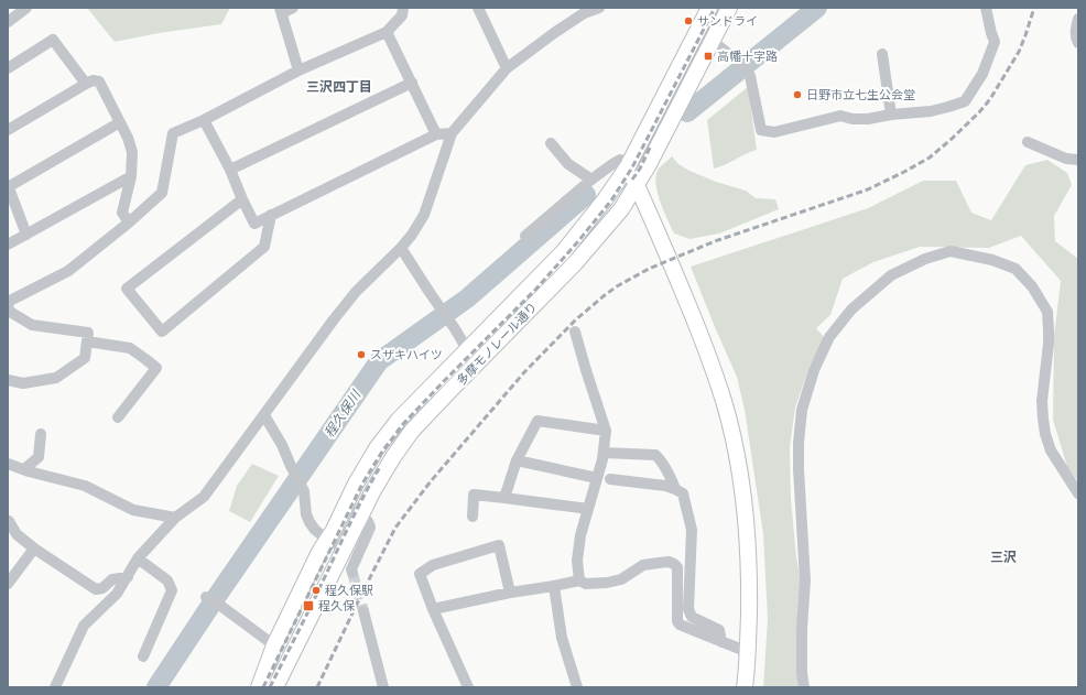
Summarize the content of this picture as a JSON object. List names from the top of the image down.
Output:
{
  "streets": {
    "main road": ["多摩モノレール通り"]
  },
  "districts": ["三沢四丁目", "三沢"],
  "water": ["程久保川"],
  "places": {
    "other": [
      "サンドライ",
      "日野市立七生公会堂",
      "スザキハイツ",
      "程久保駅"
    ],
    "transit": ["高幡十字路", "程久保"]
  }
}
